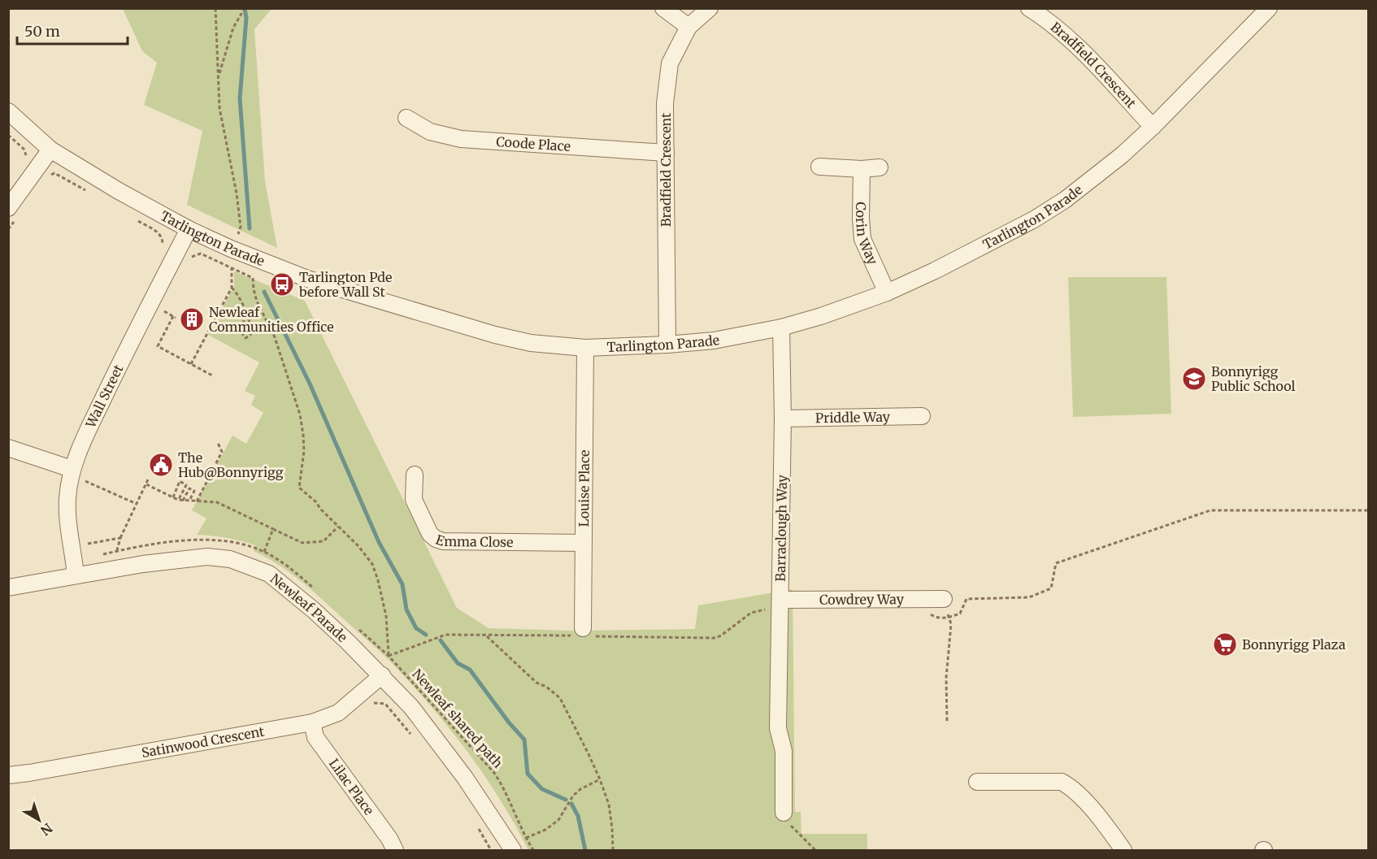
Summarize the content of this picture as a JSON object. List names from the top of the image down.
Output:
{
  "streets": {
    "street": [
      "Bradfield Crescent",
      "Coode Place",
      "Tarlington Parade",
      "Corin Way",
      "Wall Street",
      "Priddle Way",
      "Louise Place",
      "Barraclough Way",
      "Emma Close",
      "Cowdrey Way",
      "Newleaf Parade",
      "Satinwood Crescent",
      "Lilac Place"
    ],
    "path": ["Newleaf shared path"]
  },
  "crossings": [
    ["Bradfield Crescent", "Coode Place"],
    ["Bradfield Crescent", "Tarlington Parade"],
    ["Tarlington Parade", "Corin Way"],
    ["Tarlington Parade", "Wall Street"],
    ["Tarlington Parade", "Louise Place"],
    ["Tarlington Parade", "Barraclough Way"],
    ["Wall Street", "Newleaf Parade"],
    ["Priddle Way", "Barraclough Way"],
    ["Louise Place", "Emma Close"],
    ["Barraclough Way", "Cowdrey Way"],
    ["Newleaf Parade", "Satinwood Crescent"],
    ["Satinwood Crescent", "Lilac Place"]
  ],
  "places": {
    "bus stop": ["Tarlington Pde before Wall St"],
    "building": ["Newleaf Communities Office"],
    "school or university": ["Bonnyrigg Public School"],
    "public building": ["The Hub@Bonnyrigg"],
    "supermarket": ["Bonnyrigg Plaza"]
  },
  "scale_bar": "50 m",
  "north": "bottom right"
}
